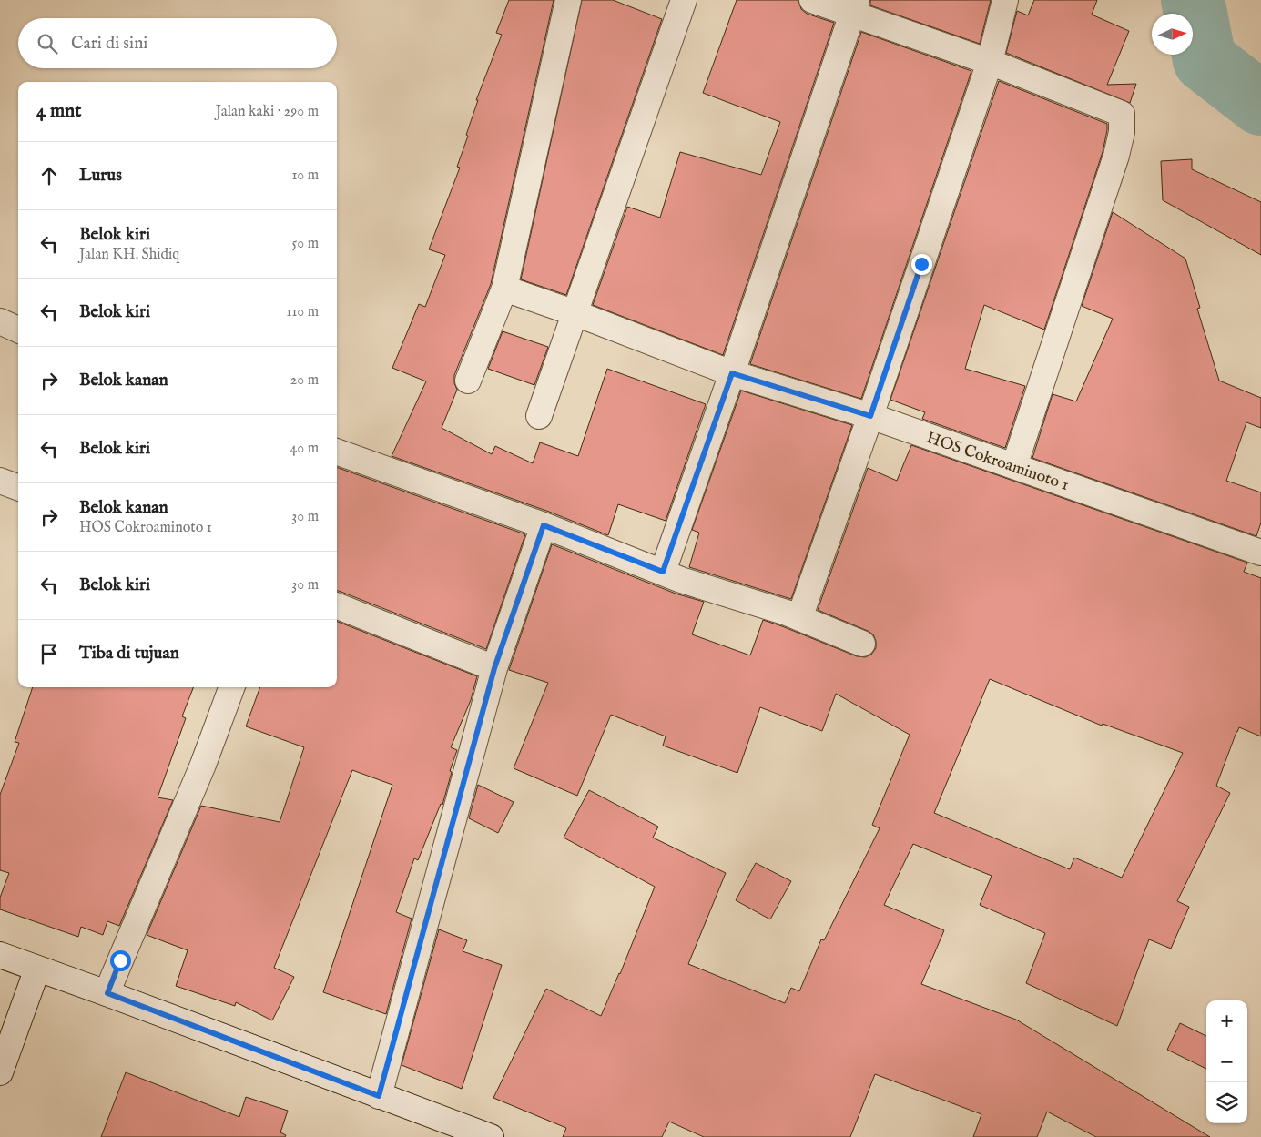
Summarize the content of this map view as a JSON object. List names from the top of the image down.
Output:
{
  "streets": {
    "street": ["HOS Cokroaminoto 1"]
  },
  "north": "right",
  "page": {
    "search": "Cari di sini",
    "heading": ["4 mnt", "Jalan kaki · 290 m"],
    "list": [
      ["Lurus", "10 m"],
      ["Belok kiri", "Jalan KH. Shidiq", "50 m"],
      ["Belok kiri", "110 m"],
      ["Belok kanan", "20 m"],
      ["Belok kiri", "40 m"],
      ["Belok kanan", "HOS Cokroaminoto 1", "30 m"],
      ["Belok kiri", "30 m"],
      "Tiba di tujuan"
    ],
    "map_buttons": ["+", "−"]
  }
}
